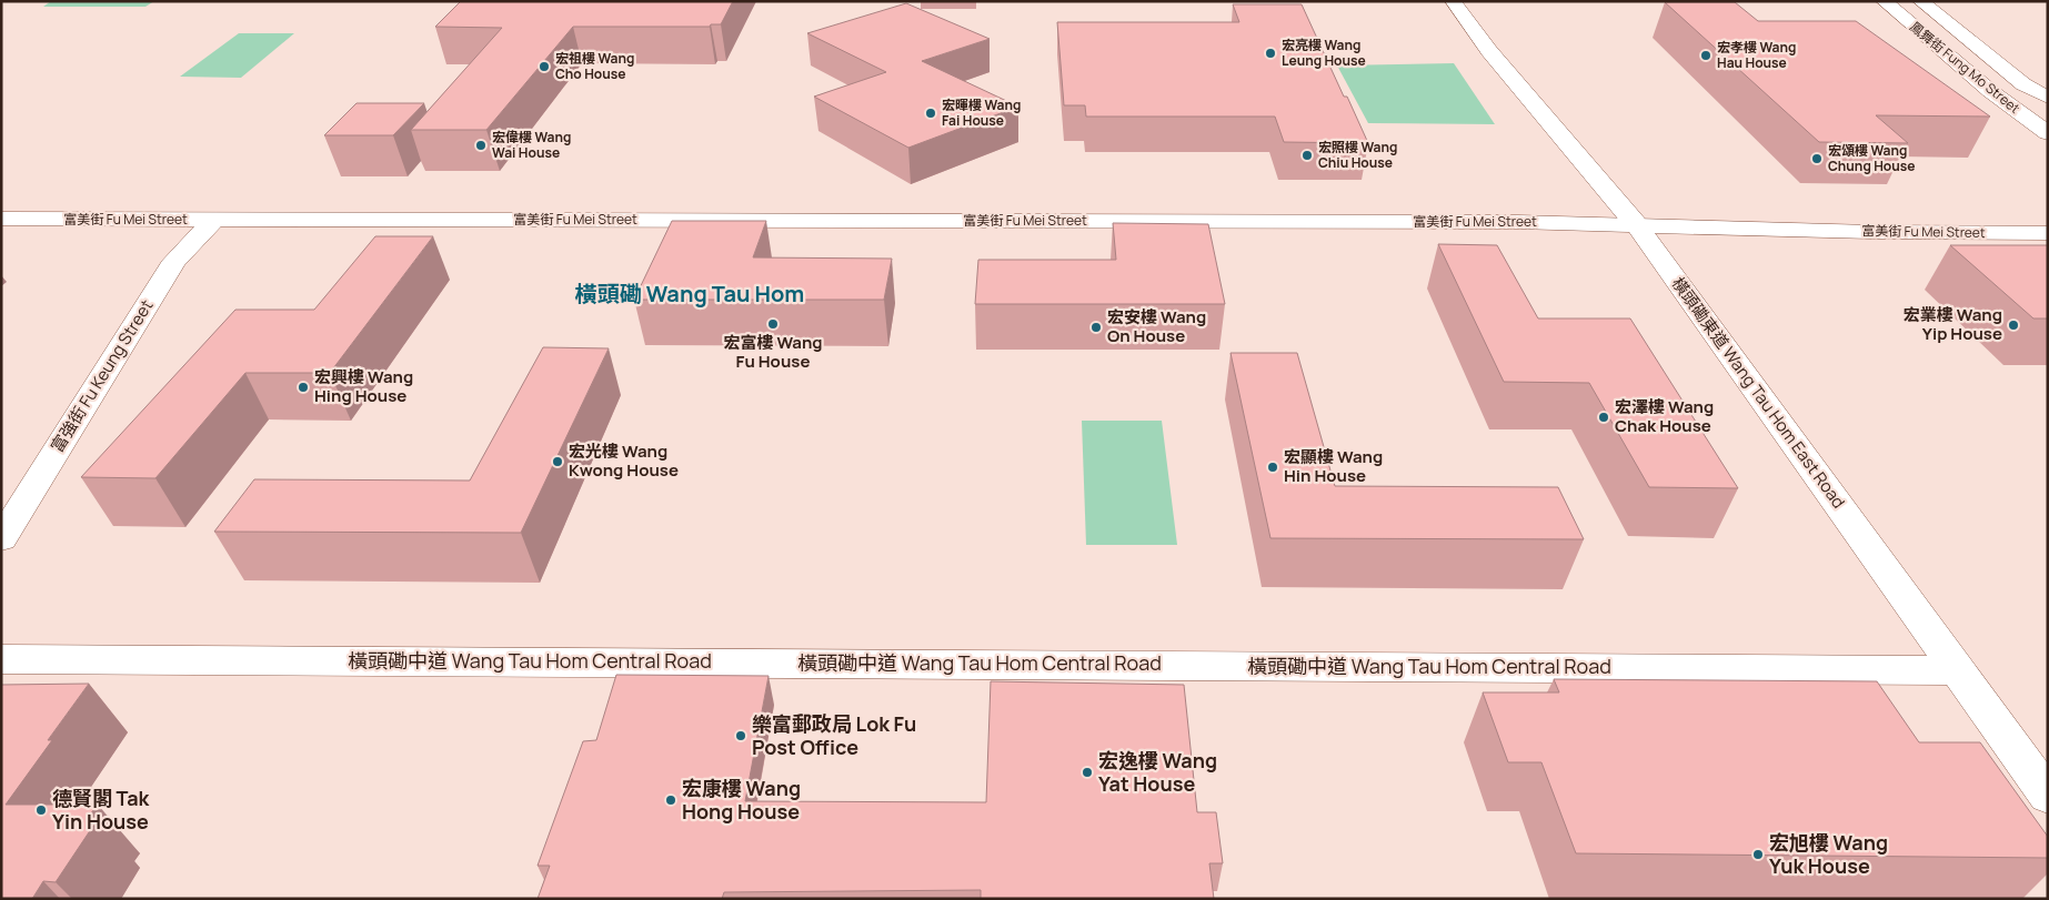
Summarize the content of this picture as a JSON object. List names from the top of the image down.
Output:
{
  "streets": {
    "street": [
      "鳳舞街 Fung Mo Street",
      "富美街 Fu Mei Street",
      "富強街 Fu Keung Street",
      "橫頭磡東道 Wang Tau Hom East Road",
      "橫頭磡中道 Wang Tau Hom Central Road"
    ]
  },
  "crossings": [
    ["富美街 Fu Mei Street", "富強街 Fu Keung Street"],
    ["富美街 Fu Mei Street", "橫頭磡東道 Wang Tau Hom East Road"],
    ["橫頭磡東道 Wang Tau Hom East Road", "橫頭磡中道 Wang Tau Hom Central Road"]
  ],
  "districts": ["橫頭磡 Wang Tau Hom"],
  "places": [
    "宏亮樓 Wang Leung House",
    "宏孝樓 Wang Hau House",
    "宏祖樓 Wang Cho House",
    "宏暉樓 Wang Fai House",
    "宏偉樓 Wang Wai House",
    "宏照樓 Wang Chiu House",
    "宏頌樓 Wang Chung House",
    "宏富樓 Wang Fu House",
    "宏業樓 Wang Yip House",
    "宏安樓 Wang On House",
    "宏興樓 Wang Hing House",
    "宏澤樓 Wang Chak House",
    "宏光樓 Wang Kwong House",
    "宏顯樓 Wang Hin House",
    "樂富郵政局 Lok Fu Post Office",
    "宏逸樓 Wang Yat House",
    "宏康樓 Wang Hong House",
    "德賢閣 Tak Yin House",
    "宏旭樓 Wang Yuk House"
  ]
}
